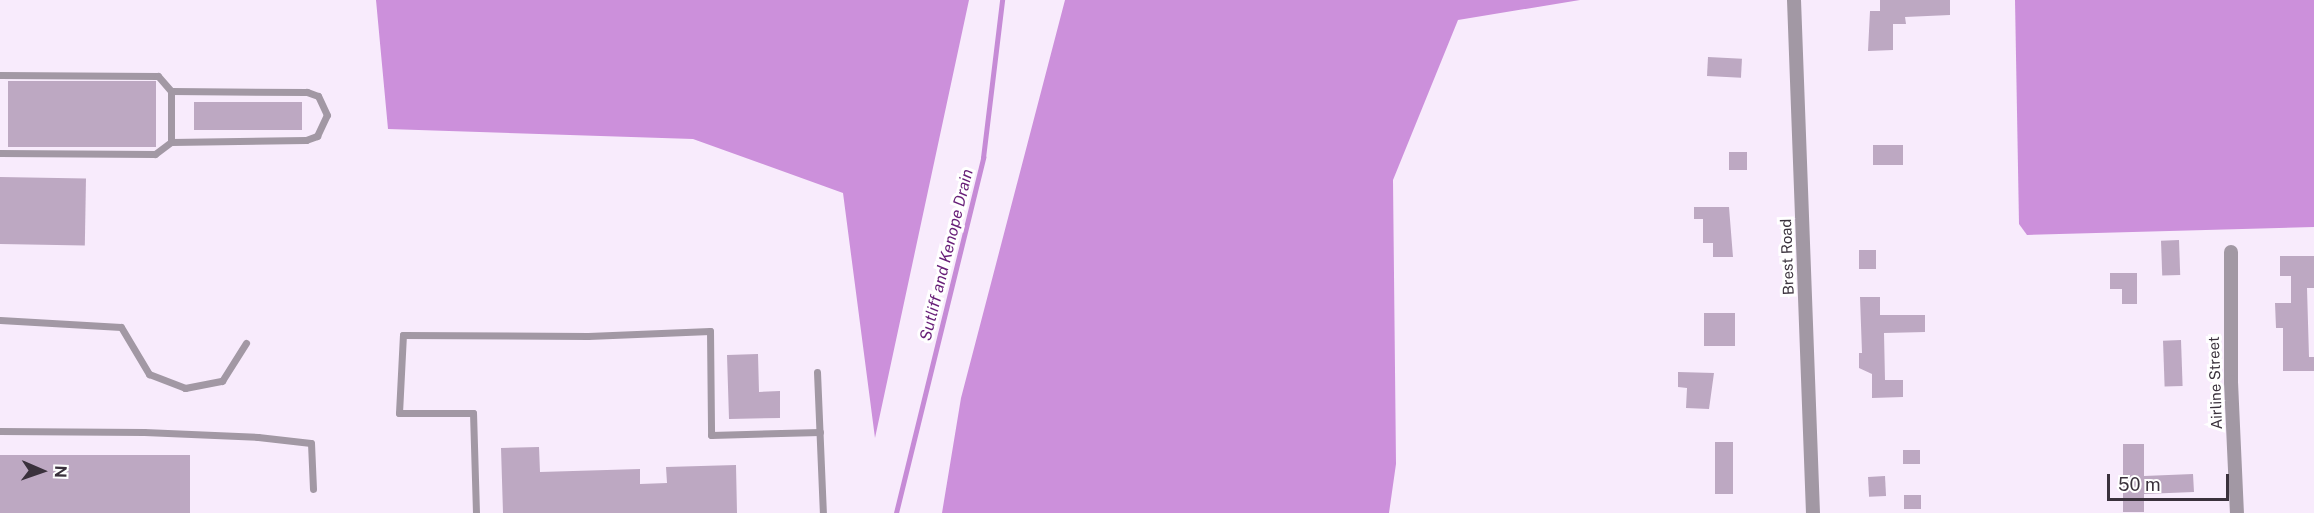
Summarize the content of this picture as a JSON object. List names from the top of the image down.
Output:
{
  "streets": {
    "street": ["Brest Road", "Airline Street"]
  },
  "water": ["Sutliff and Kenope Drain"],
  "scale_bar": "50 m",
  "north": "right"
}
